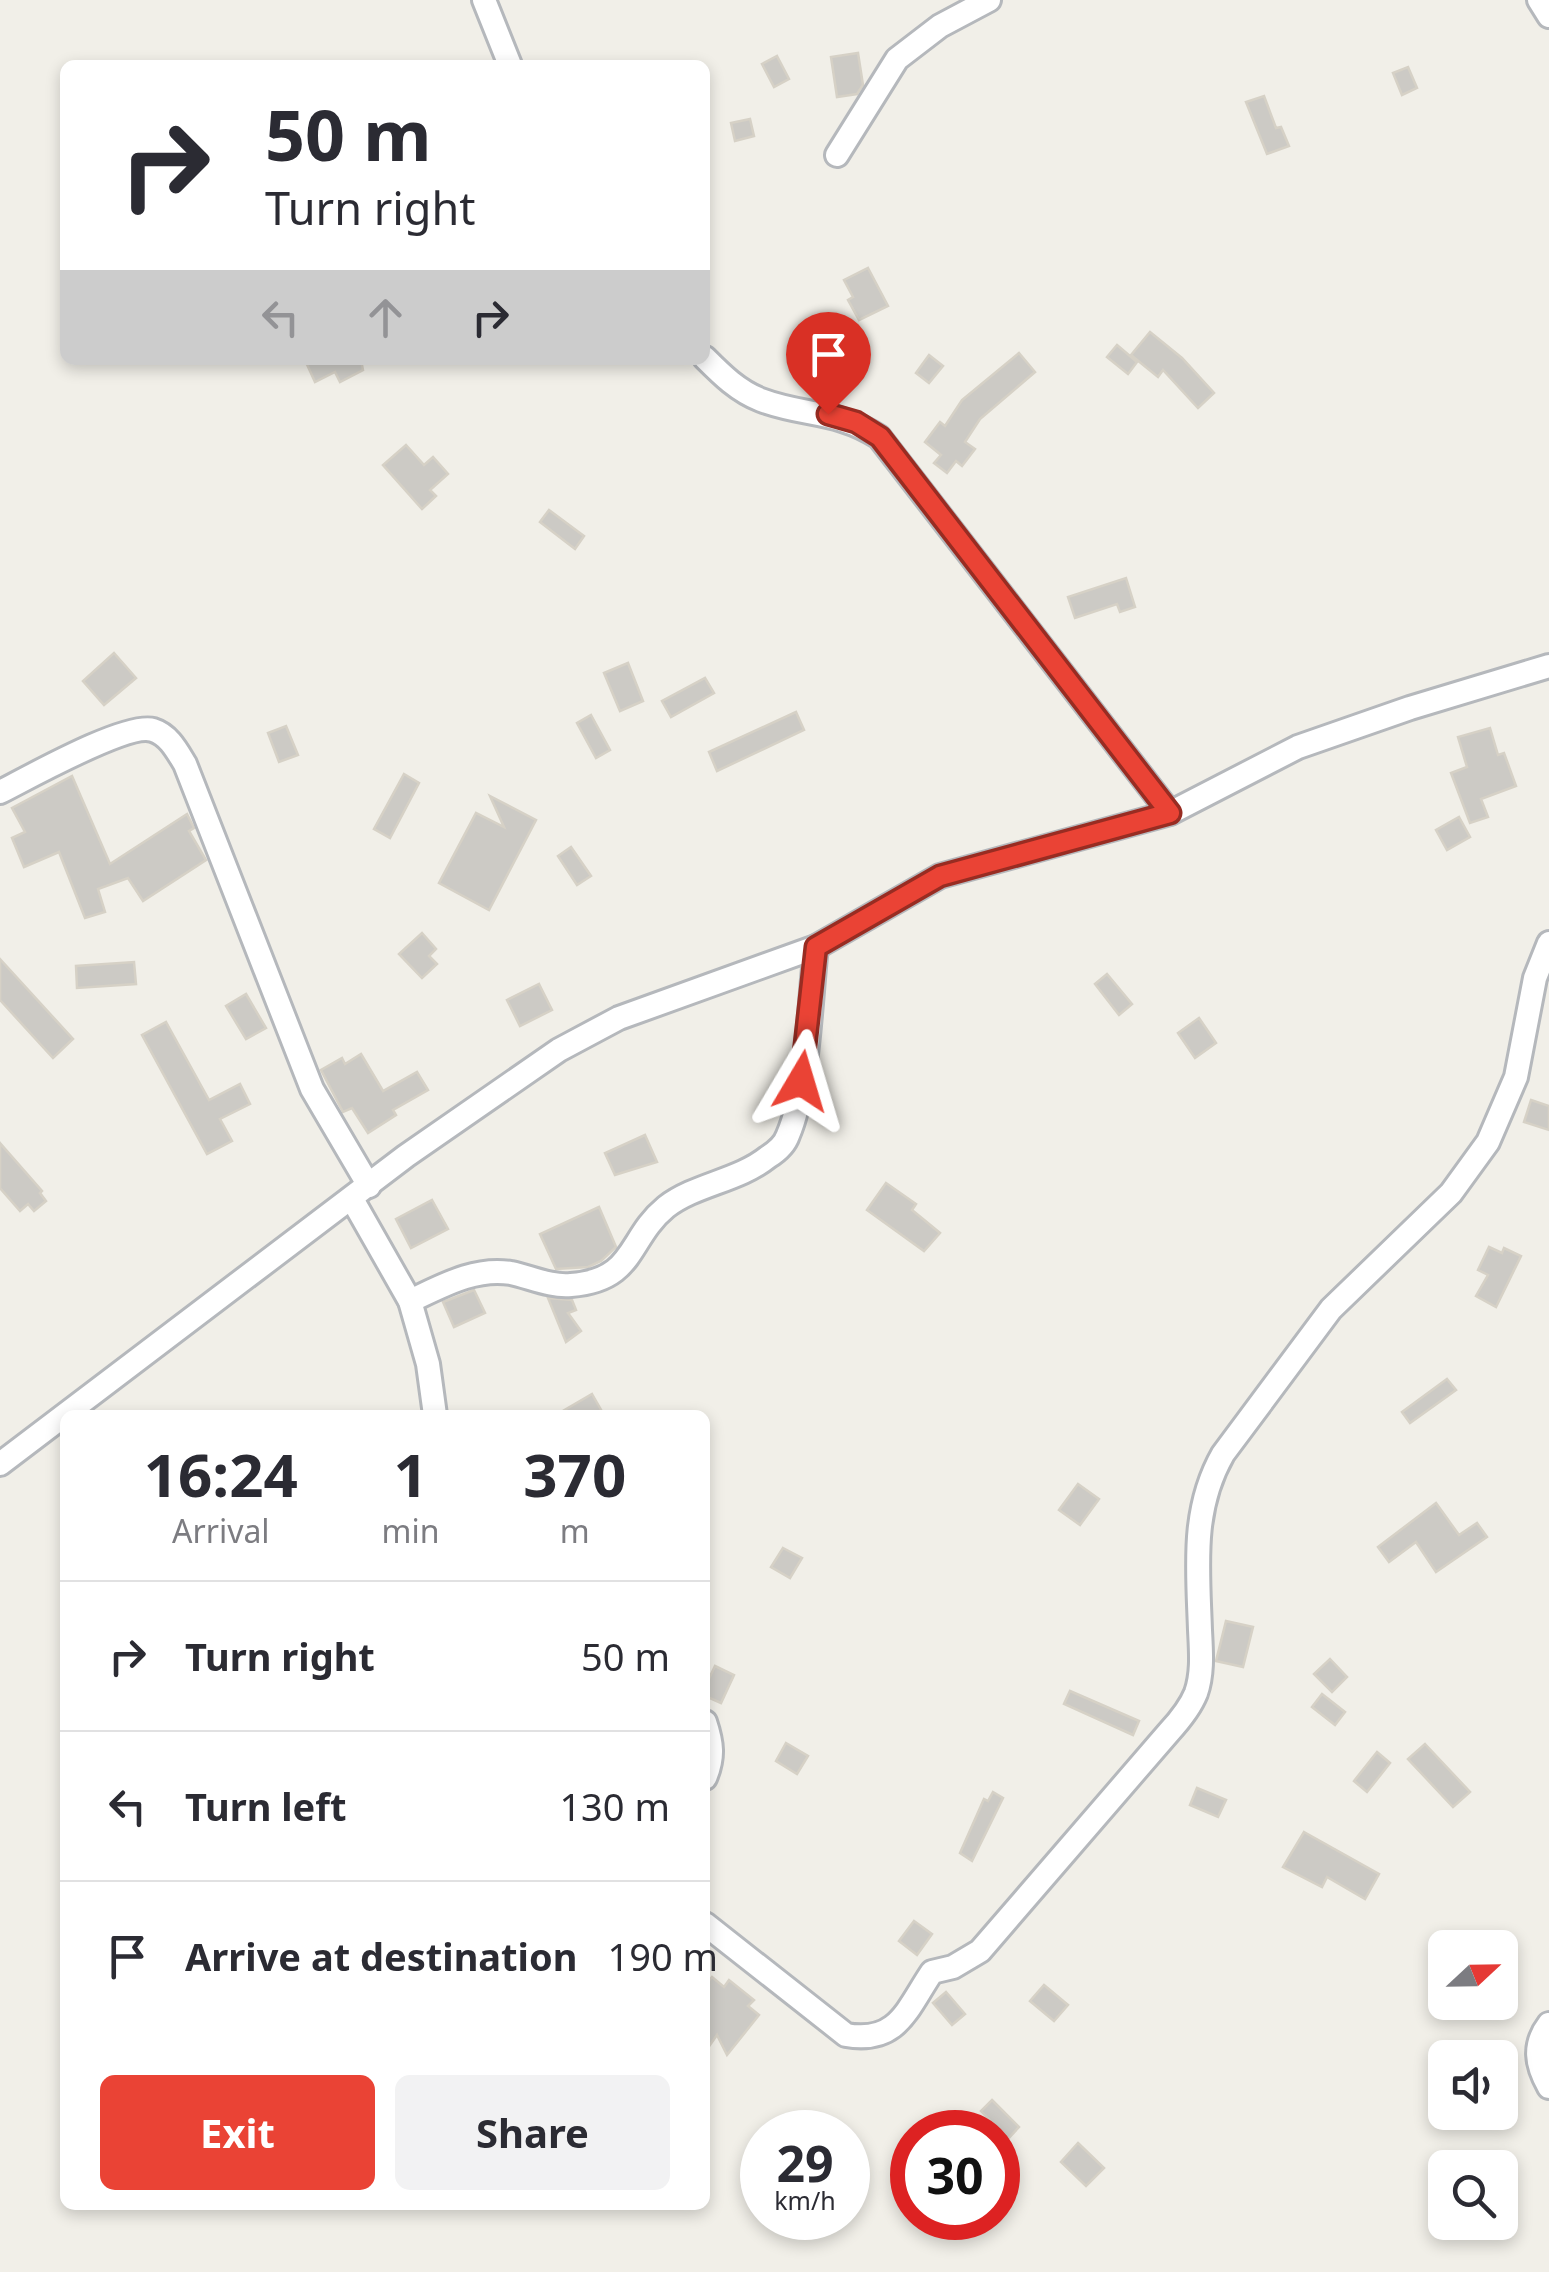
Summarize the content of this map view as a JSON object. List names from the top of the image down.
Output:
{
  "north": "right",
  "page": {
    "turn": ["50 m", "Turn right"],
    "eta": [
      "16:24",
      "Arrival",
      "1",
      "min",
      "370",
      "m"
    ],
    "list": [
      {
        "name": "Turn right",
        "value": "50 m"
      },
      {
        "name": "Turn left",
        "value": "130 m"
      },
      {
        "name": "Arrive at destination",
        "value": "190 m"
      }
    ],
    "buttons": ["Exit", "Share"],
    "speed": "29 km/h",
    "limit": "30"
  }
}
